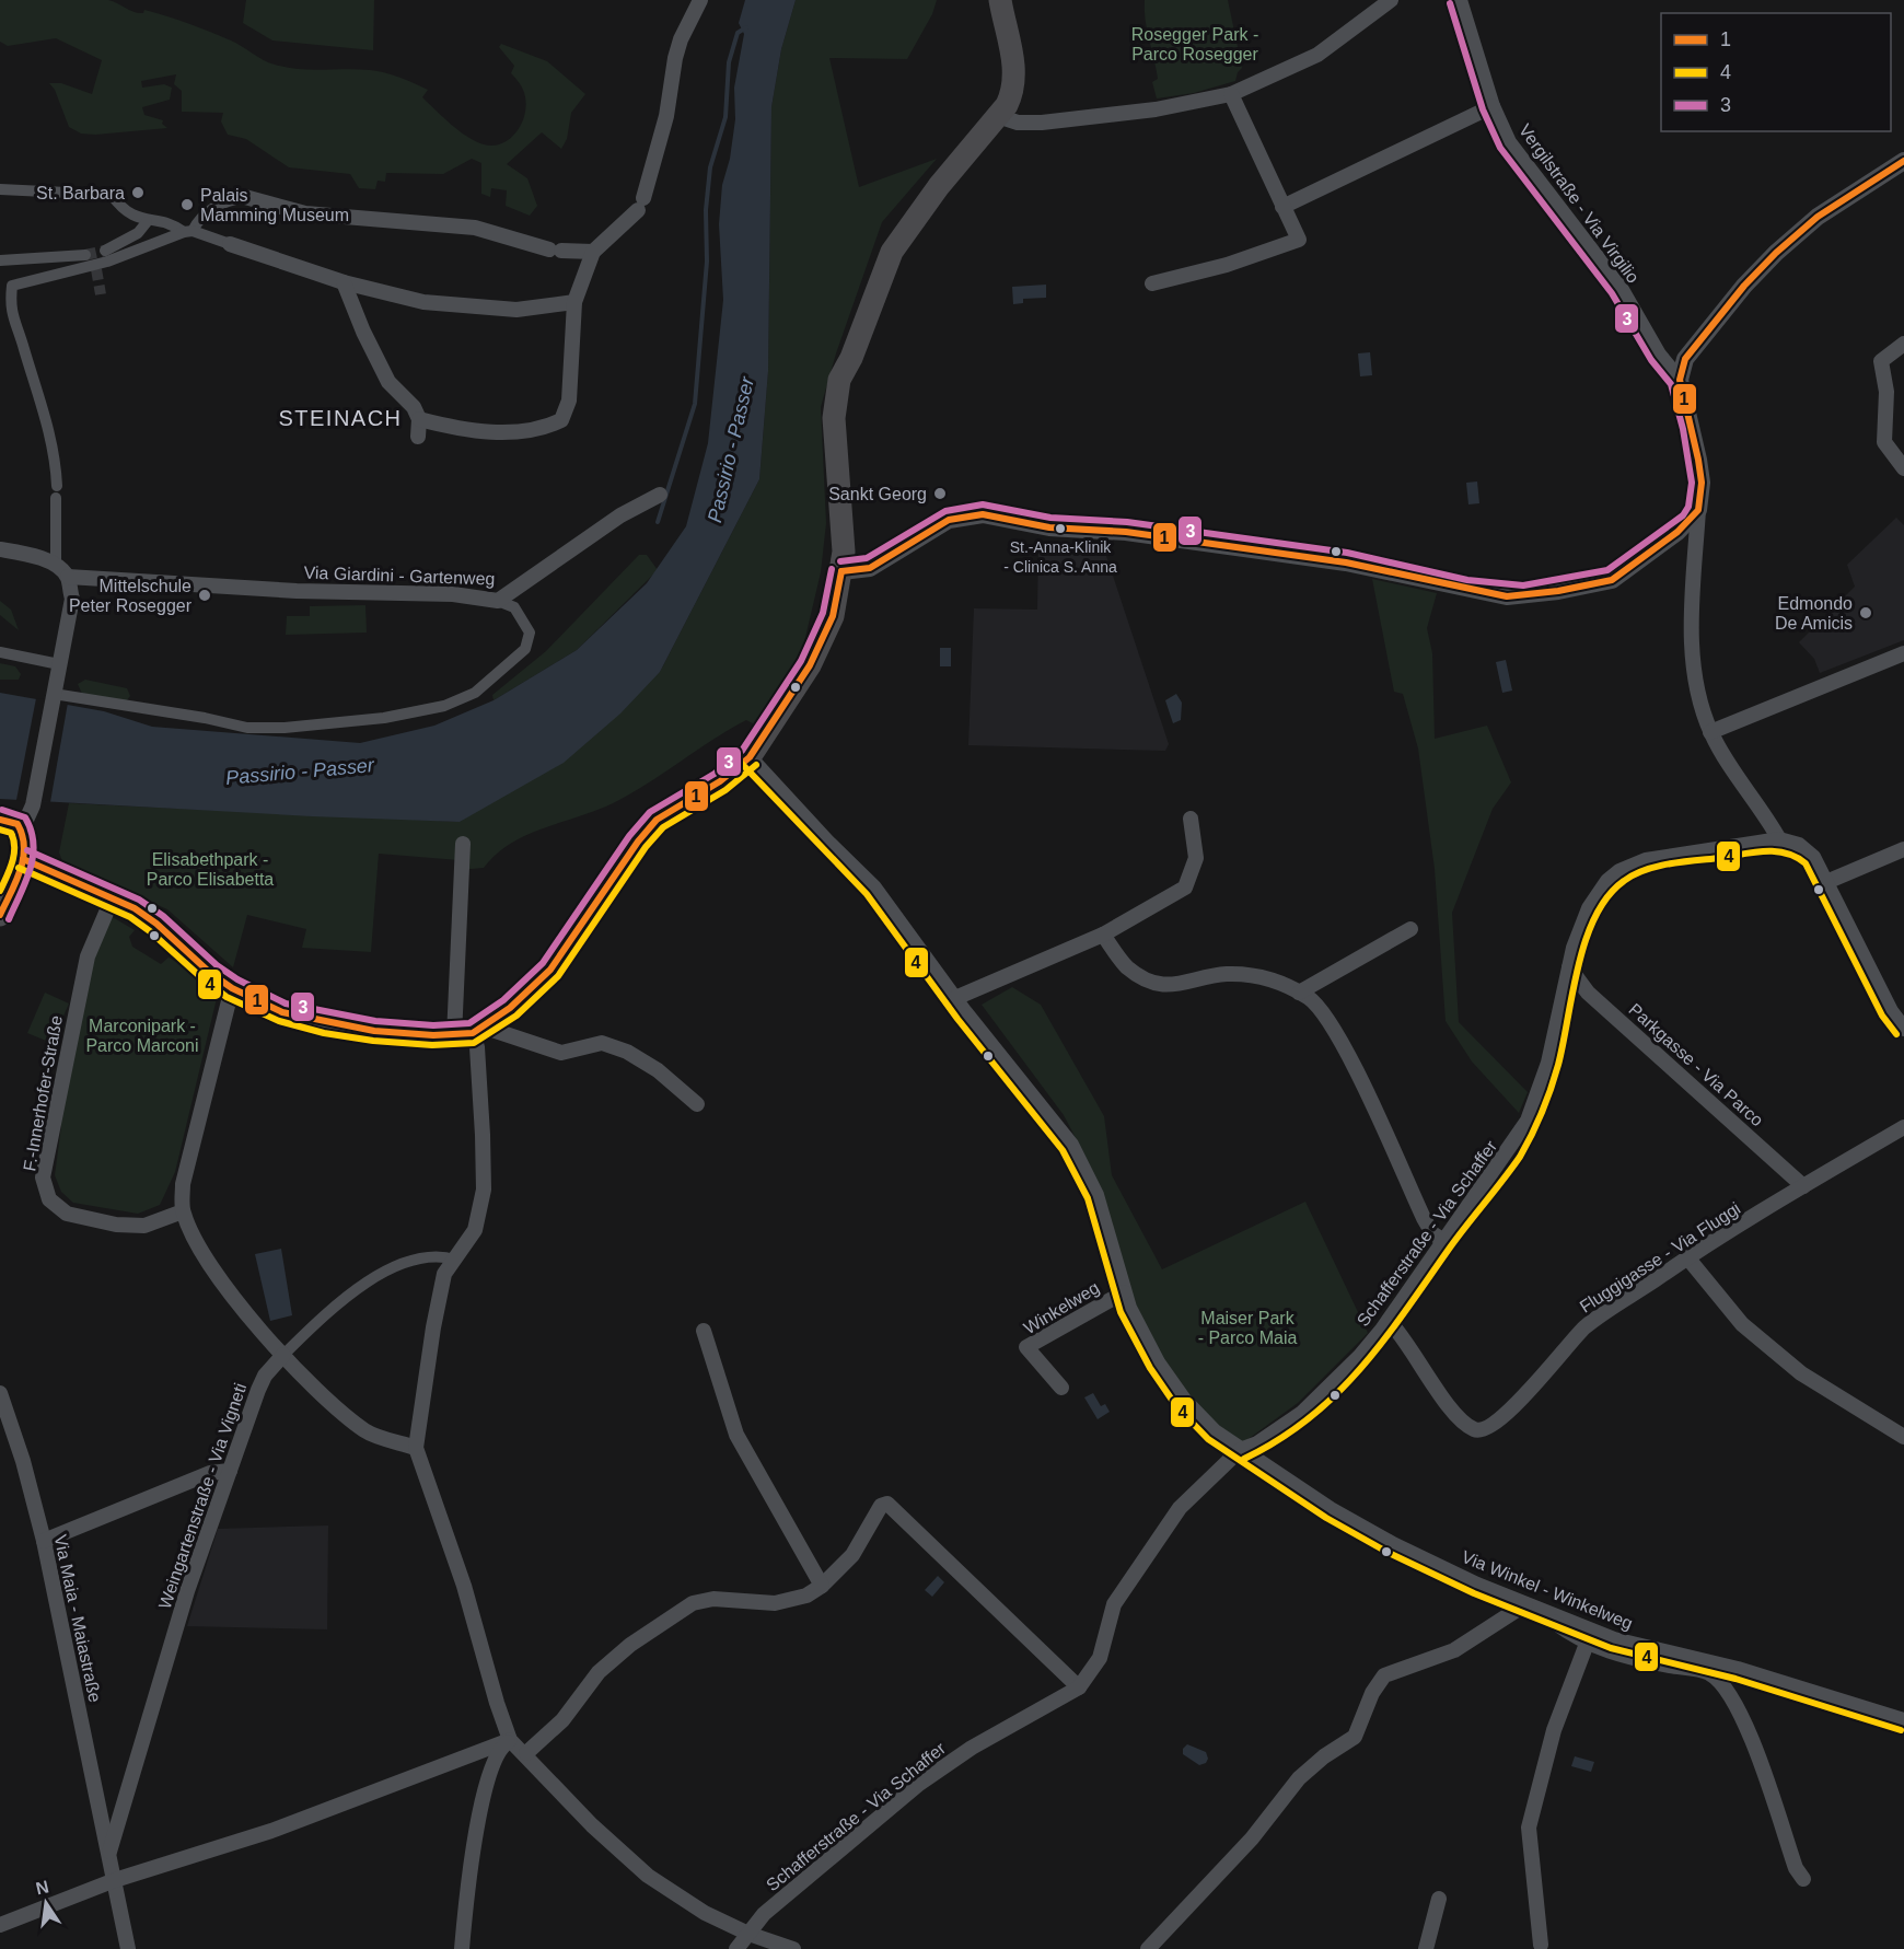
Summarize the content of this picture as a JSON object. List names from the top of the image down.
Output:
{
  "streets": {
    "street": [
      "Vergilstraße - Via Virgilio",
      "Via Giardini - Gartenweg",
      "Parkgasse - Via Parco",
      "F.-Innerhofer-Straße",
      "Schafferstraße - Via Schaffer",
      "Fluggigasse - Via Fluggi",
      "Winkelweg",
      "Weingartenstraße - Via Vigneti",
      "Via Winkel - Winkelweg",
      "Via Maia - Maiastraße"
    ]
  },
  "crossings": [
    ["Parkgasse - Via Parco", "Schafferstraße - Via Schaffer"],
    ["Parkgasse - Via Parco", "Fluggigasse - Via Fluggi"],
    ["Schafferstraße - Via Schaffer", "Fluggigasse - Via Fluggi"],
    ["Schafferstraße - Via Schaffer", "Via Winkel - Winkelweg"],
    ["Winkelweg", "Via Winkel - Winkelweg"],
    ["Weingartenstraße - Via Vigneti", "Via Maia - Maiastraße"]
  ],
  "districts": ["STEINACH"],
  "water": ["Passirio - Passer"],
  "parks": [
    "Rosegger Park - Parco Rosegger",
    "Elisabethpark - Parco Elisabetta",
    "Marconipark - Parco Marconi",
    "Maiser Park - Parco Maia"
  ],
  "places": [
    "St. Barbara",
    "Palais Mamming Museum",
    "Sankt Georg",
    "St.-Anna-Klinik - Clinica S. Anna",
    "Mittelschule Peter Rosegger",
    "Edmondo De Amicis"
  ],
  "lines": ["transit line 3", "transit line 1", "transit line 4"],
  "legend": ["1", "4", "3"],
  "north": "top"
}
